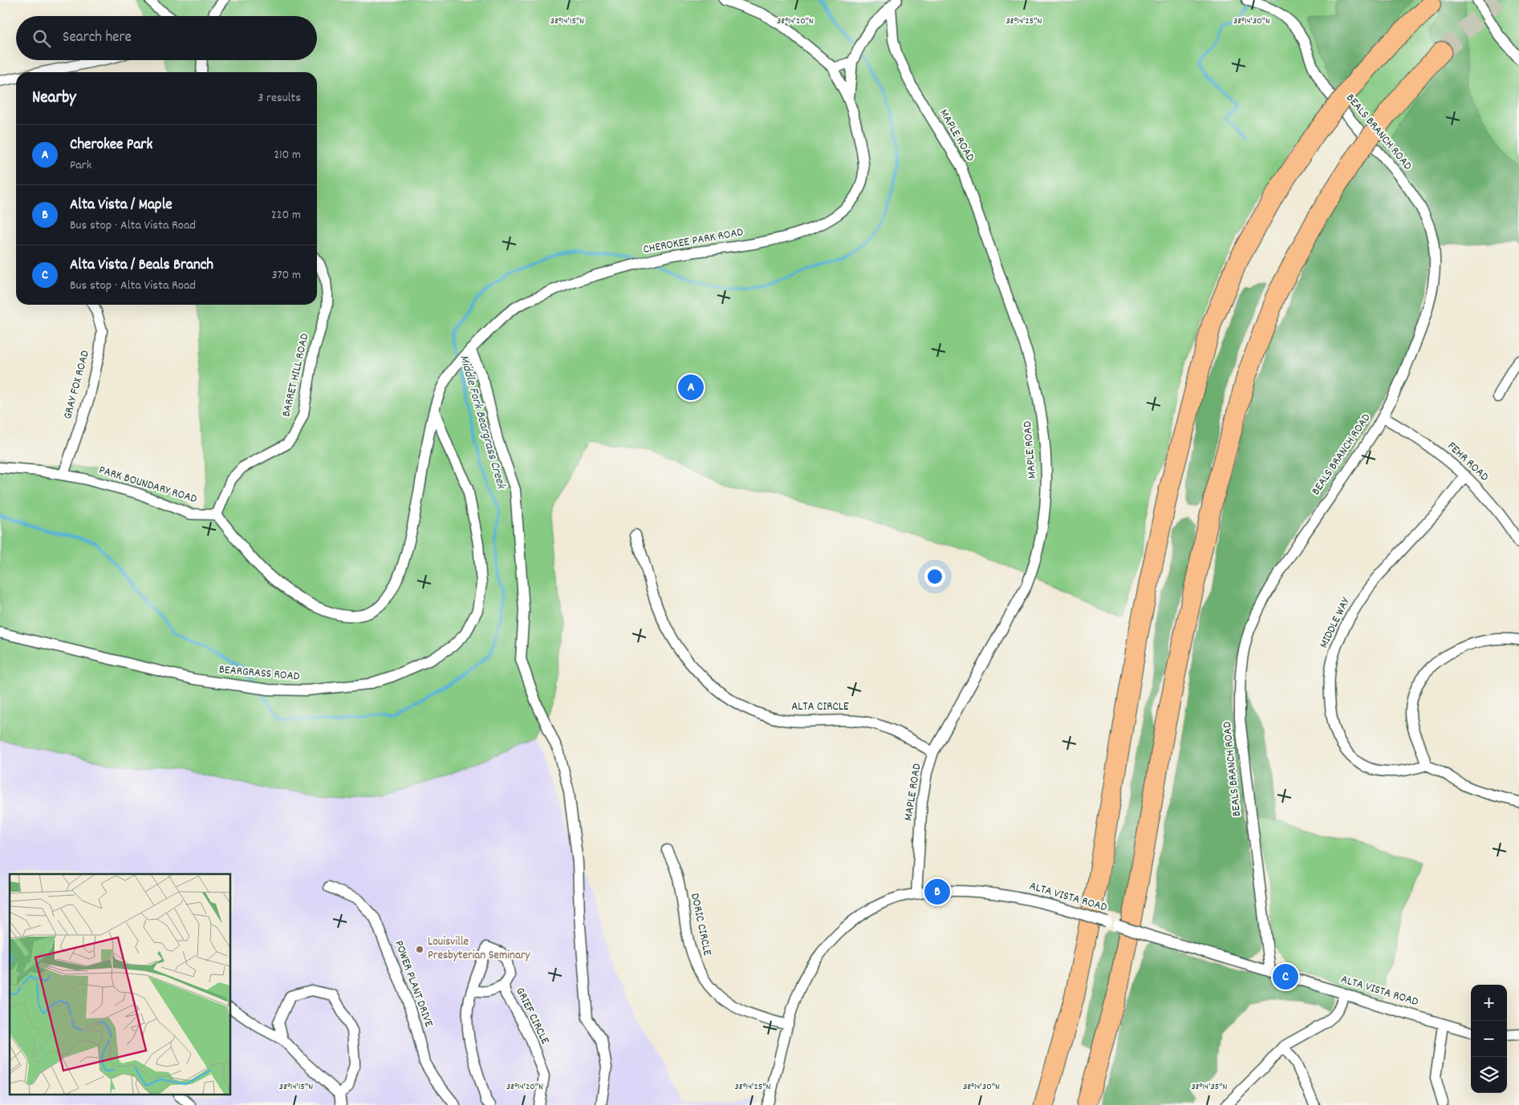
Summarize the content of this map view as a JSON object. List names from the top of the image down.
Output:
{
  "streets": {
    "street": [
      "BEALS BRANCH ROAD",
      "MAPLE ROAD",
      "CHEROKEE PARK ROAD",
      "BARRET HILL ROAD",
      "GRAY FOX ROAD",
      "FEHR ROAD",
      "PARK BOUNDARY ROAD",
      "MIDDLE WAY",
      "BEARGRASS ROAD",
      "ALTA CIRCLE",
      "ALTA VISTA ROAD",
      "DORIC CIRCLE",
      "POWER PLANT DRIVE",
      "GRIEF CIRCLE"
    ]
  },
  "crossings": [
    ["BEALS BRANCH ROAD", "FEHR ROAD"],
    ["BEALS BRANCH ROAD", "ALTA VISTA ROAD"],
    ["MAPLE ROAD", "ALTA CIRCLE"],
    ["MAPLE ROAD", "ALTA VISTA ROAD"],
    ["CHEROKEE PARK ROAD", "BEARGRASS ROAD"],
    ["BARRET HILL ROAD", "PARK BOUNDARY ROAD"],
    ["GRAY FOX ROAD", "PARK BOUNDARY ROAD"],
    ["FEHR ROAD", "MIDDLE WAY"],
    ["ALTA VISTA ROAD", "DORIC CIRCLE"]
  ],
  "water": ["Middle Fork Beargrass Creek"],
  "places": ["Louisville Presbyterian Seminary"],
  "page": {
    "search": "Search here",
    "heading": ["Nearby", "3 results"],
    "list": [
      {
        "mark": "A",
        "name": "Cherokee Park",
        "note": "Park",
        "value": "210 m"
      },
      {
        "mark": "B",
        "name": "Alta Vista / Maple",
        "note": "Bus stop · Alta Vista Road",
        "value": "220 m"
      },
      {
        "mark": "C",
        "name": "Alta Vista / Beals Branch",
        "note": "Bus stop · Alta Vista Road",
        "value": "370 m"
      }
    ],
    "pins": ["A", "B", "C"],
    "map_buttons": ["+", "−"]
  },
  "coordinates": [
    "38°14'15\"N",
    "38°14'20\"N",
    "38°14'25\"N",
    "38°14'30\"N",
    "38°14'35\"N"
  ]
}
